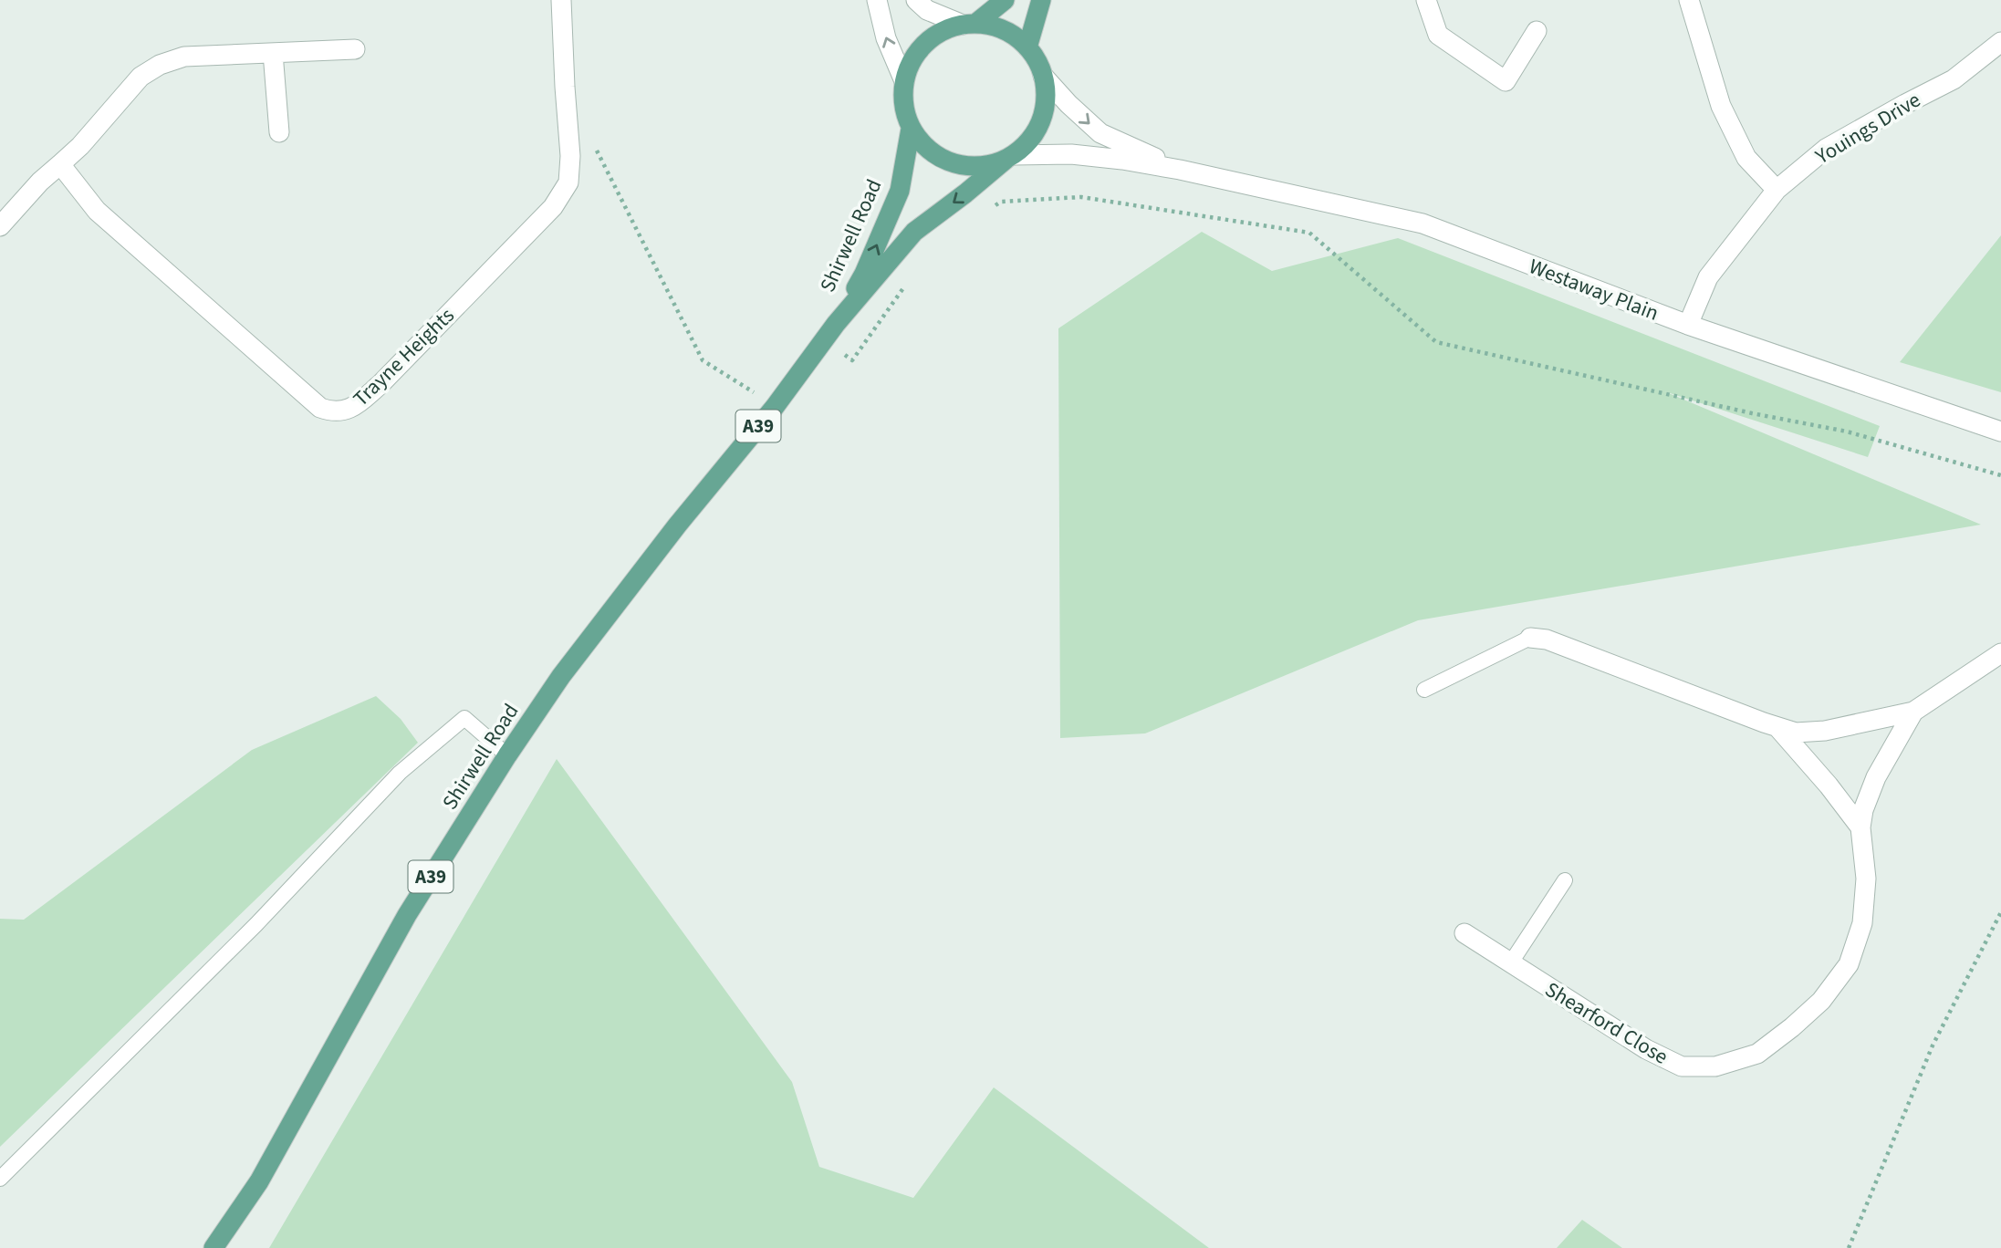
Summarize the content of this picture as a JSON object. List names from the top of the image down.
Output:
{
  "streets": {
    "main road": ["Shirwell Road", "A39"],
    "street": [
      "Youings Drive",
      "Westaway Plain",
      "Trayne Heights",
      "Shearford Close"
    ]
  },
  "crossings": [
    ["Youings Drive", "Westaway Plain"],
    ["Shirwell Road", "Westaway Plain"]
  ]
}
